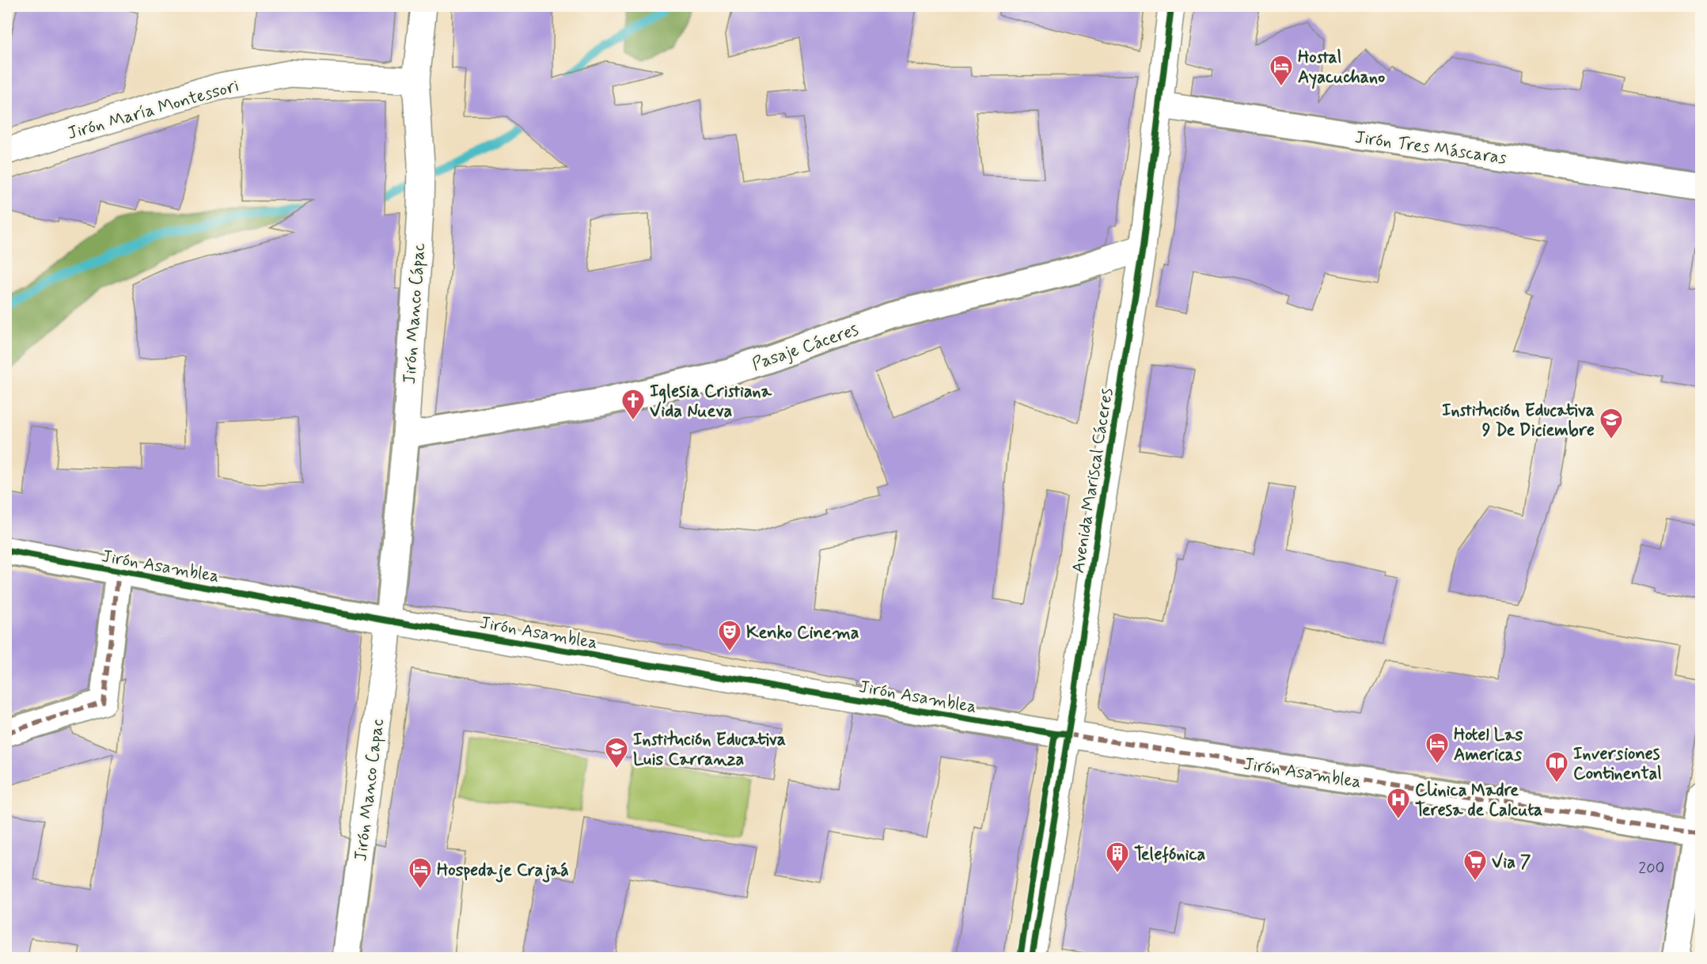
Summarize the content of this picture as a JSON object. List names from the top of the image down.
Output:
{
  "streets": {
    "street": [
      "Jirón María Montessori",
      "Jirón Tres Máscaras",
      "Jirón Manco Cápac",
      "Pasaje Cáceres",
      "Avenida Mariscal Cáceres",
      "Jirón Asamblea",
      "Jirón Manco Capac"
    ]
  },
  "crossings": [
    ["Jirón María Montessori", "Jirón Manco Cápac"],
    ["Jirón Tres Máscaras", "Avenida Mariscal Cáceres"],
    ["Jirón Manco Cápac", "Pasaje Cáceres"],
    ["Jirón Manco Cápac", "Jirón Asamblea"],
    ["Jirón Manco Cápac", "Jirón Manco Capac"],
    ["Pasaje Cáceres", "Avenida Mariscal Cáceres"],
    ["Avenida Mariscal Cáceres", "Jirón Asamblea"],
    ["Jirón Asamblea", "Jirón Manco Capac"]
  ],
  "places": {
    "hotel": ["Hostal Ayacuchano", "Hotel Las Americas", "Hospedaje Crajaá"],
    "church": ["Iglesia Cristiana Vida Nueva"],
    "school or university": ["Institución Educativa 9 De Diciembre", "Institución Educativa Luis Carranza"],
    "theatre": ["Kenko Cinema"],
    "library": ["Inversiones Continental"],
    "hospital": ["Clinica Madre Teresa de Calcuta"],
    "building": ["Telefónica"],
    "supermarket": ["Via 7"]
  },
  "house_numbers": ["200"]
}
